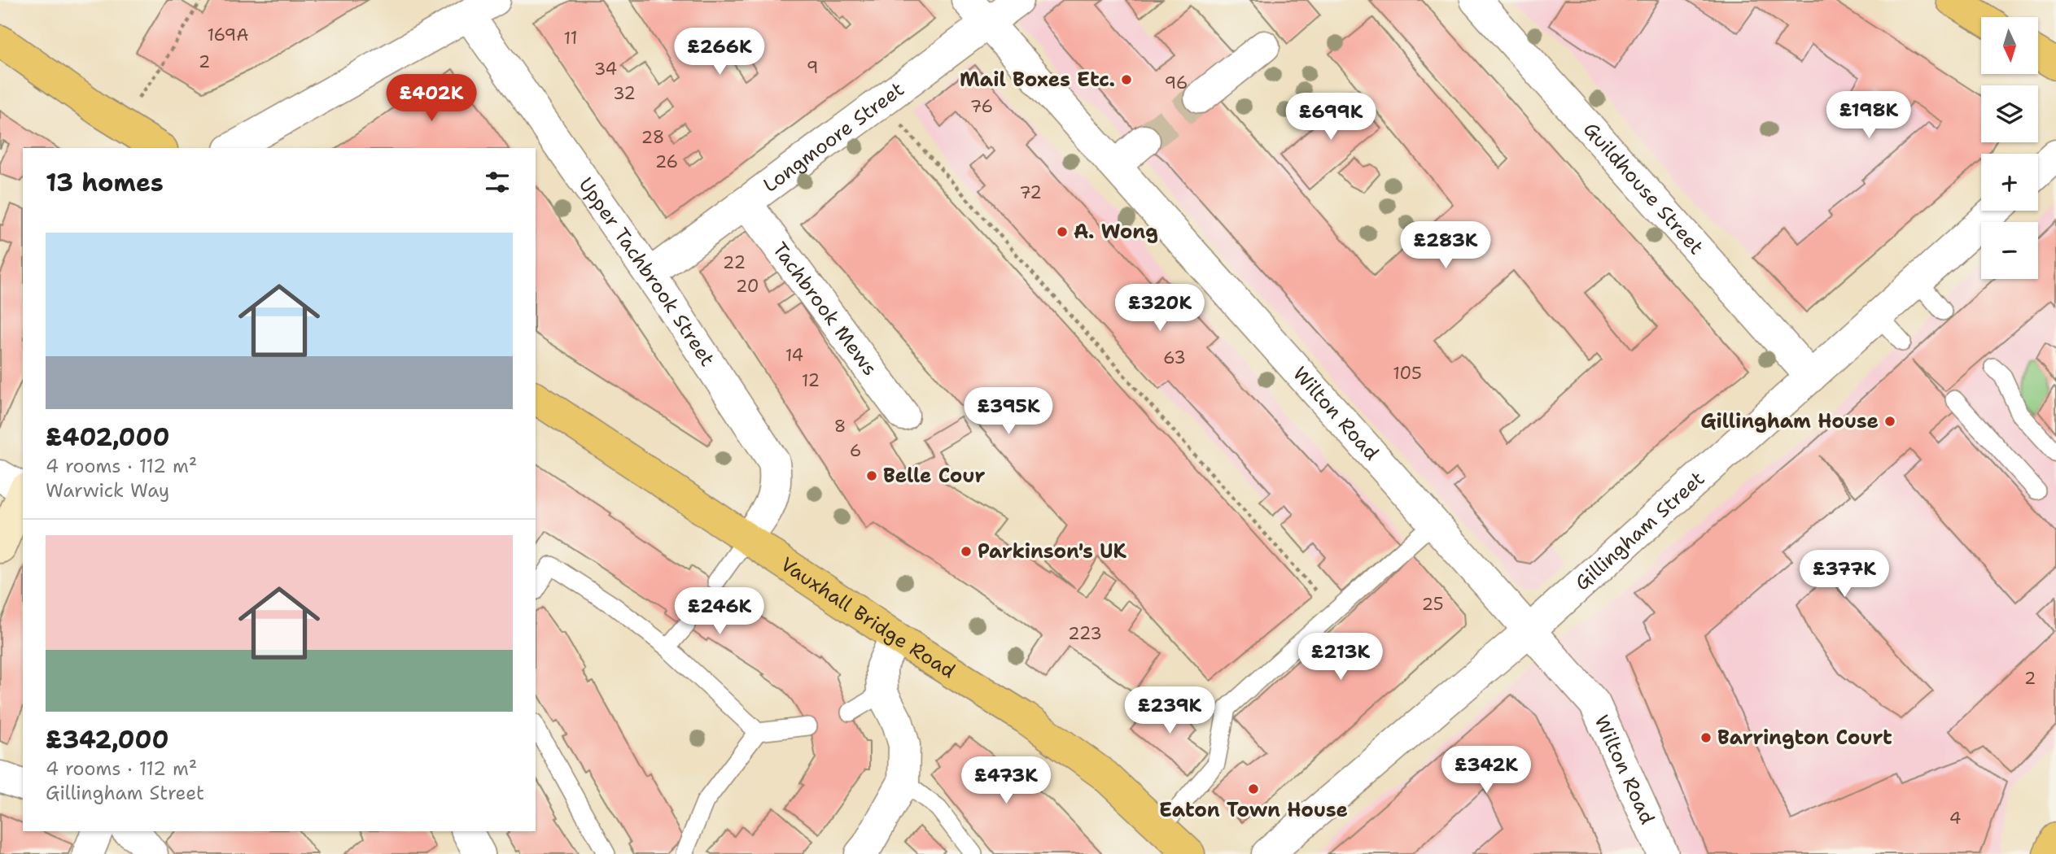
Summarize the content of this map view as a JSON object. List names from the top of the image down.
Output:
{
  "streets": {
    "main road": ["Vauxhall Bridge Road"],
    "street": [
      "Longmoore Street",
      "Guildhouse Street",
      "Upper Tachbrook Street",
      "Tachbrook Mews",
      "Wilton Road",
      "Gillingham Street"
    ]
  },
  "crossings": [
    ["Longmoore Street", "Upper Tachbrook Street"],
    ["Longmoore Street", "Tachbrook Mews"],
    ["Longmoore Street", "Wilton Road"],
    ["Guildhouse Street", "Gillingham Street"],
    ["Upper Tachbrook Street", "Vauxhall Bridge Road"],
    ["Wilton Road", "Gillingham Street"]
  ],
  "places": [
    "Mail Boxes Etc.",
    "A. Wong",
    "Gillingham House",
    "Belle Cour",
    "Parkinson's UK",
    "Barrington Court",
    "Eaton Town House"
  ],
  "house_numbers": [
    "169A",
    "11",
    "2",
    "9",
    "34",
    "96",
    "32",
    "76",
    "28",
    "26",
    "72",
    "22",
    "20",
    "14",
    "63",
    "105",
    "12",
    "8",
    "6",
    "25",
    "223",
    "2",
    "4"
  ],
  "north": "bottom",
  "page": {
    "map_buttons": ["+", "−"],
    "price": [
      "£266K",
      "£402K",
      "£198K",
      "£699K",
      "£283K",
      "£320K",
      "£395K",
      "£377K",
      "£246K",
      "£213K",
      "£239K",
      "£342K",
      "£473K"
    ],
    "heading": "13 homes",
    "list": [
      {
        "name": "£402,000",
        "note": "4 rooms · 112 m² · Warwick Way"
      },
      {
        "name": "£342,000",
        "note": "4 rooms · 112 m² · Gillingham Street"
      }
    ]
  }
}
